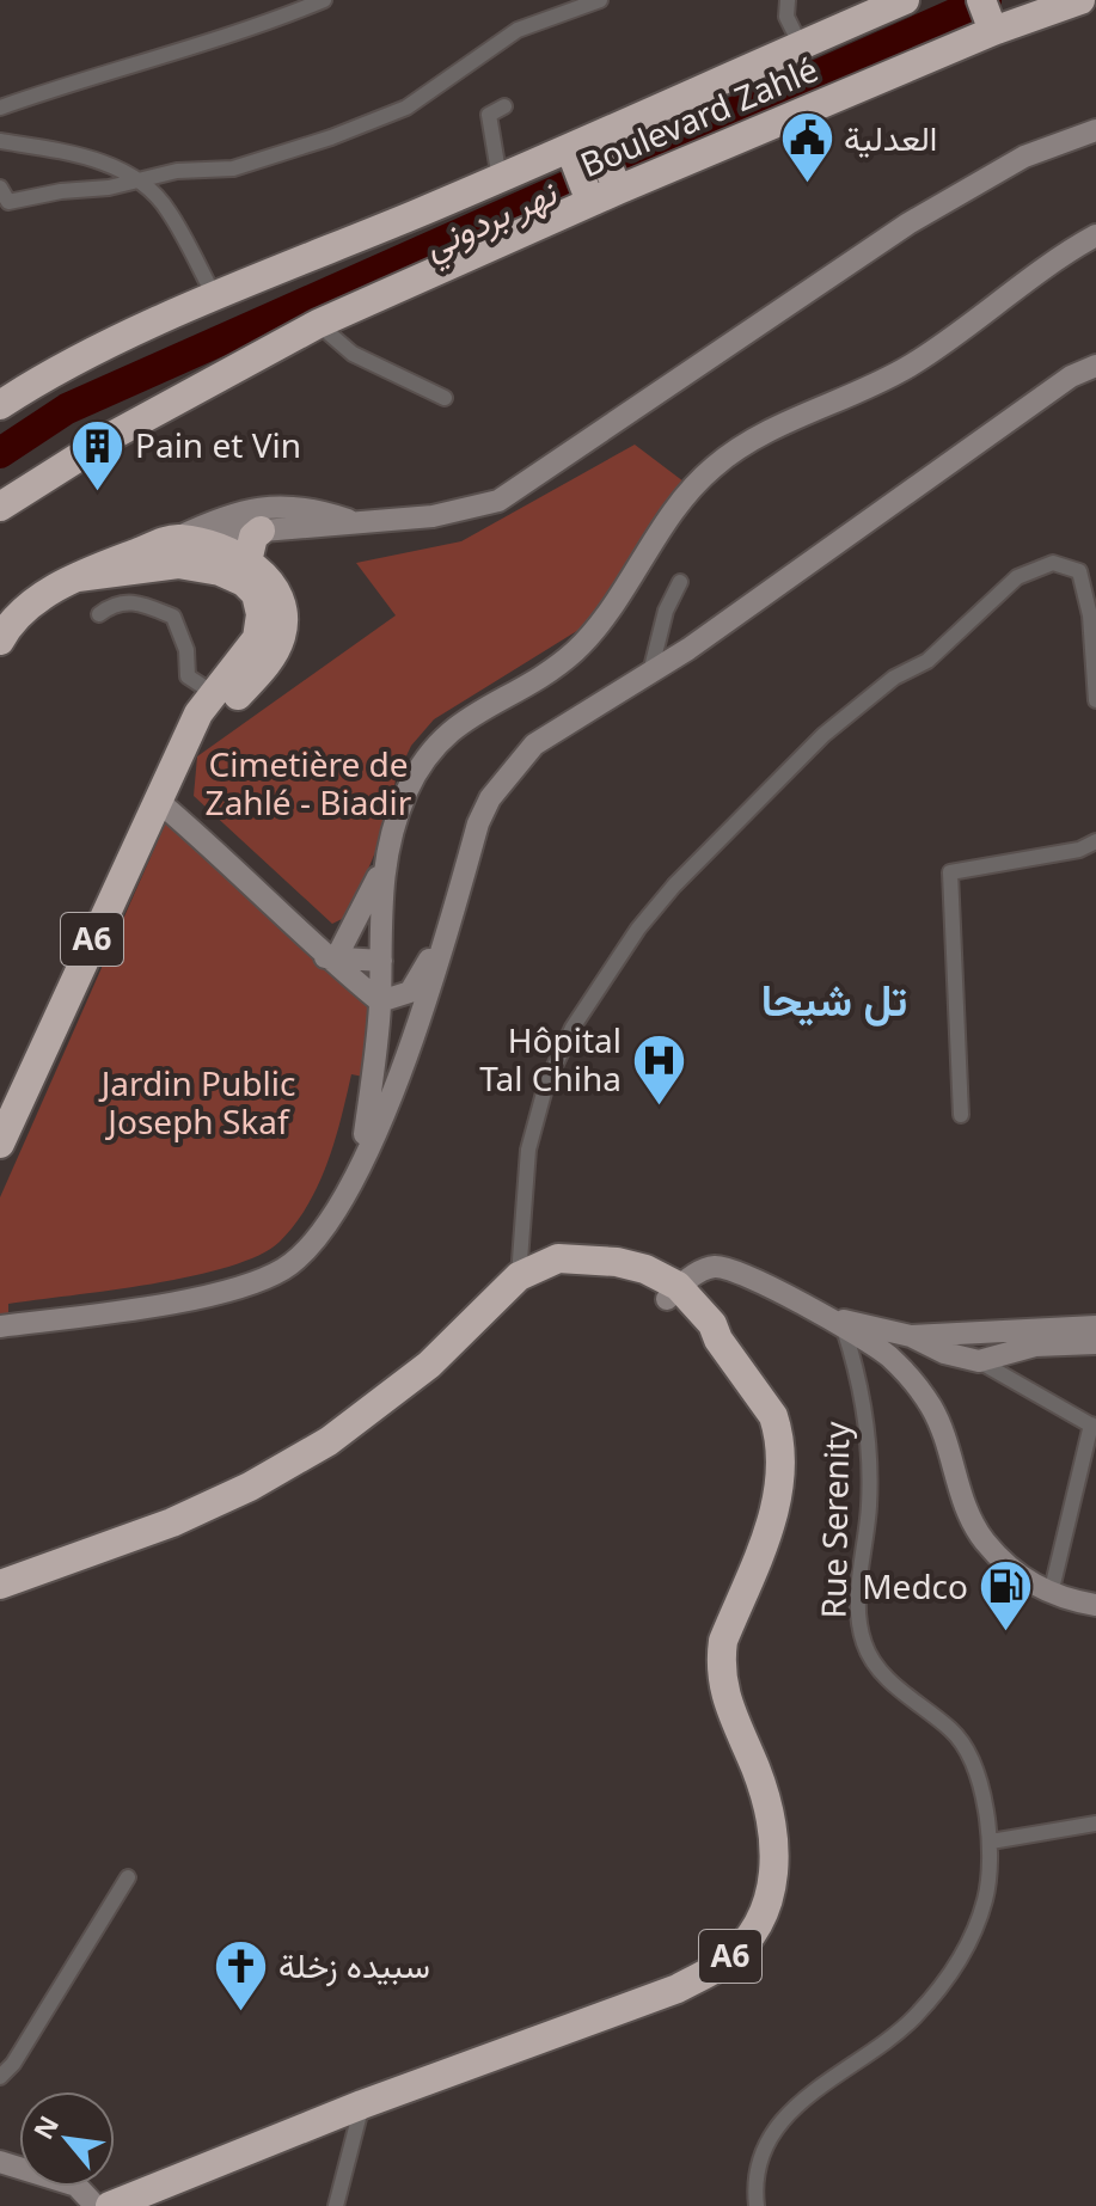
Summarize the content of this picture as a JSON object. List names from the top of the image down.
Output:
{
  "streets": {
    "highway": ["Boulevard Zahlé", "A6"],
    "street": ["Rue Serenity"]
  },
  "districts": ["تل شيحا"],
  "water": ["نهر بردوني"],
  "parks": ["Cimetière de Zahlé - Biadir", "Jardin Public Joseph Skaf"],
  "places": {
    "public building": ["العدلية"],
    "building": ["Pain et Vin"],
    "hospital": ["Hôpital Tal Chiha"],
    "fuel station": ["Medco"],
    "church": ["سبيده زخلة"]
  },
  "north": "top left"
}
